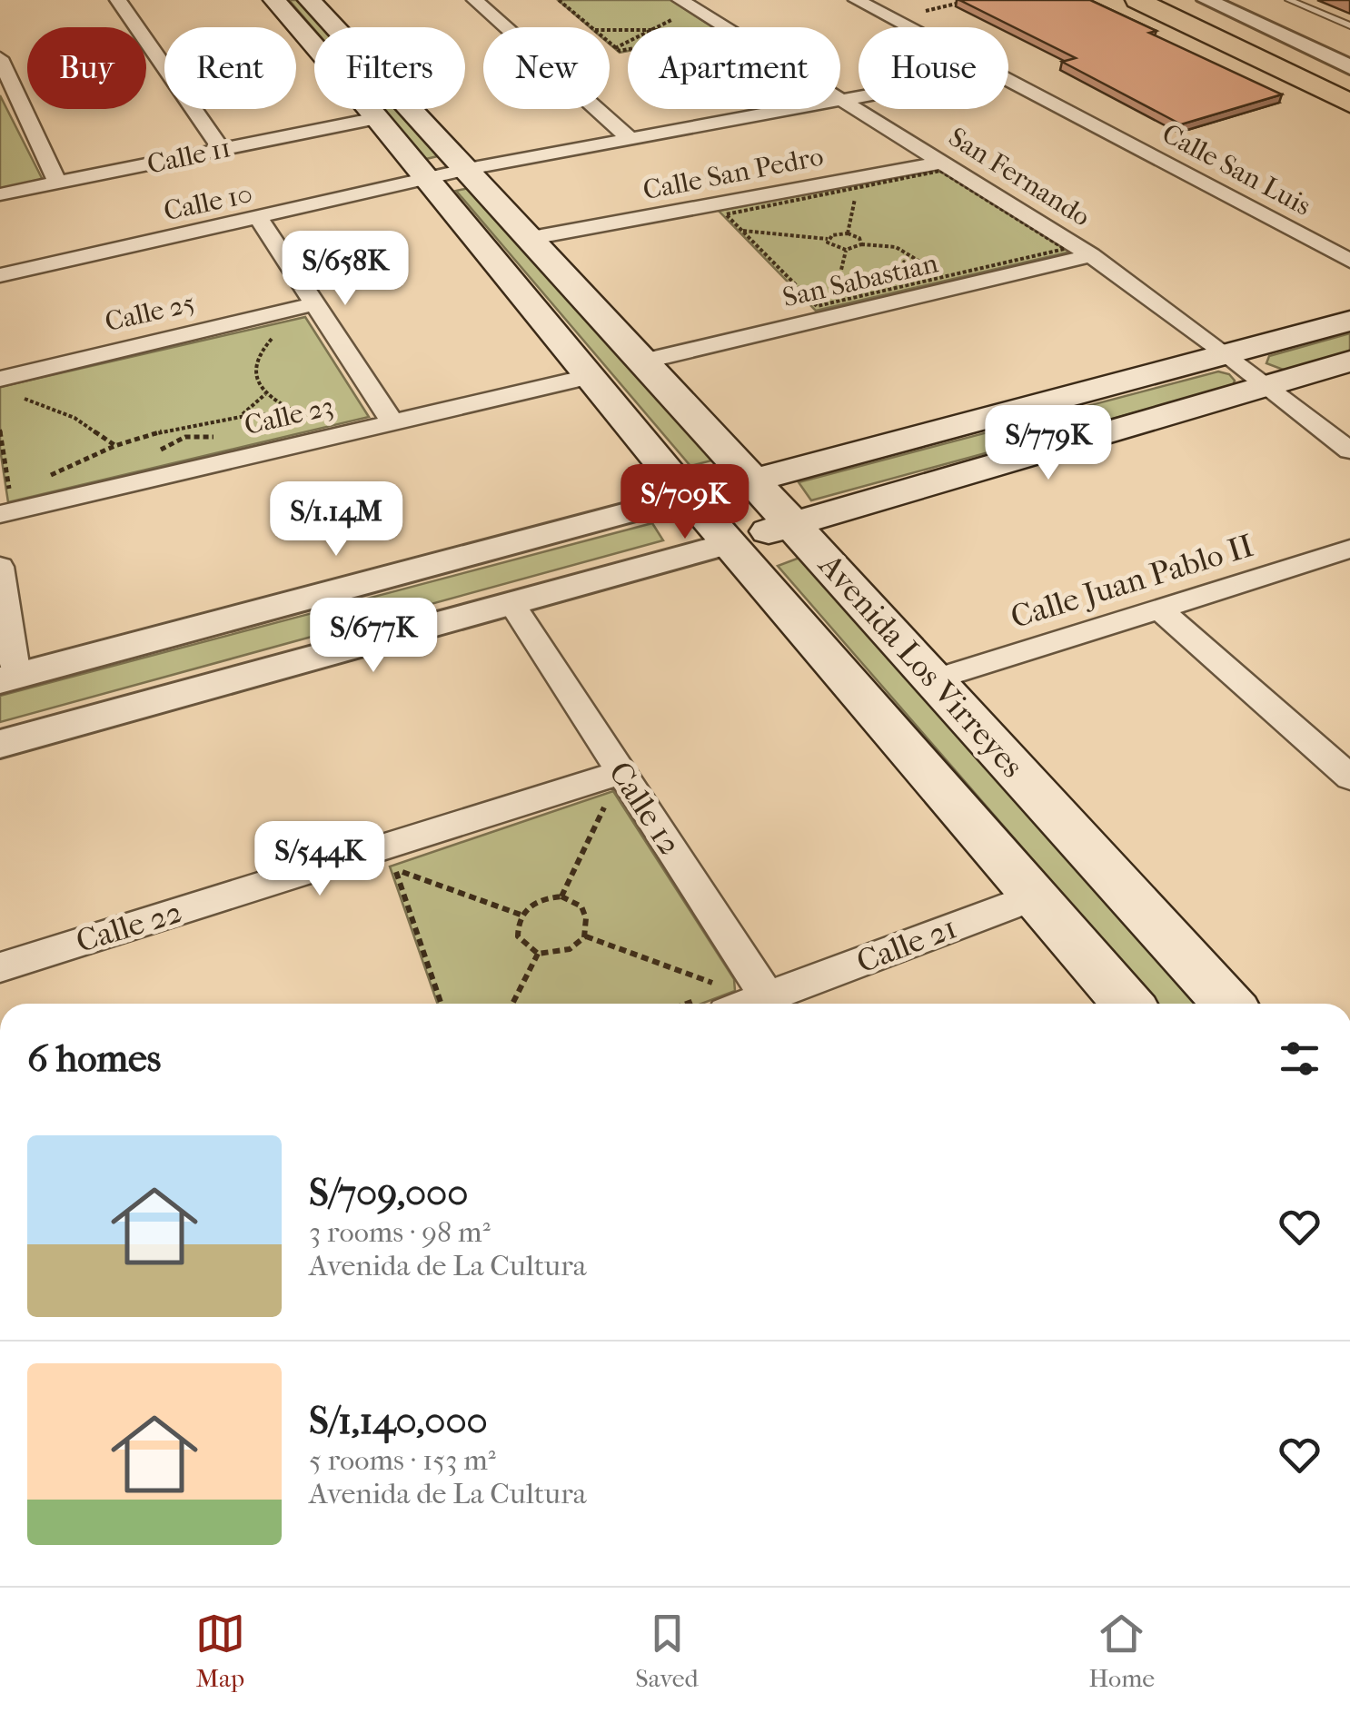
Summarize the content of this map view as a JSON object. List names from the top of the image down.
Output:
{
  "streets": {
    "main road": ["Avenida Los Virreyes"],
    "street": [
      "Calle 11",
      "Calle San Luis",
      "Calle San Pedro",
      "San Fernando",
      "Calle 10",
      "San Sabastian",
      "Calle 25",
      "Calle 23",
      "Calle Juan Pablo II",
      "Calle 12",
      "Calle 22",
      "Calle 21"
    ]
  },
  "crossings": [
    ["Calle 11", "Avenida Los Virreyes"],
    ["Calle San Pedro", "San Fernando"],
    ["Calle San Pedro", "Avenida Los Virreyes"],
    ["San Fernando", "San Sabastian"],
    ["Calle 10", "Avenida Los Virreyes"],
    ["San Sabastian", "Avenida Los Virreyes"],
    ["Calle 23", "Avenida Los Virreyes"],
    ["Calle Juan Pablo II", "Avenida Los Virreyes"],
    ["Avenida Los Virreyes", "Calle 21"],
    ["Calle 12", "Calle 22"]
  ],
  "page": {
    "chip": [
      "Buy",
      "Rent",
      "Filters",
      "New",
      "Apartment",
      "House"
    ],
    "price": [
      "S/658K",
      "S/779K",
      "S/709K",
      "S/1.14M",
      "S/677K",
      "S/544K"
    ],
    "heading": "6 homes",
    "list": [
      {
        "name": "S/709,000",
        "note": "3 rooms · 98 m² · Avenida de La Cultura"
      },
      {
        "name": "S/1,140,000",
        "note": "5 rooms · 153 m² · Avenida de La Cultura"
      }
    ],
    "tabs": ["Map", "Saved", "Home"]
  }
}
